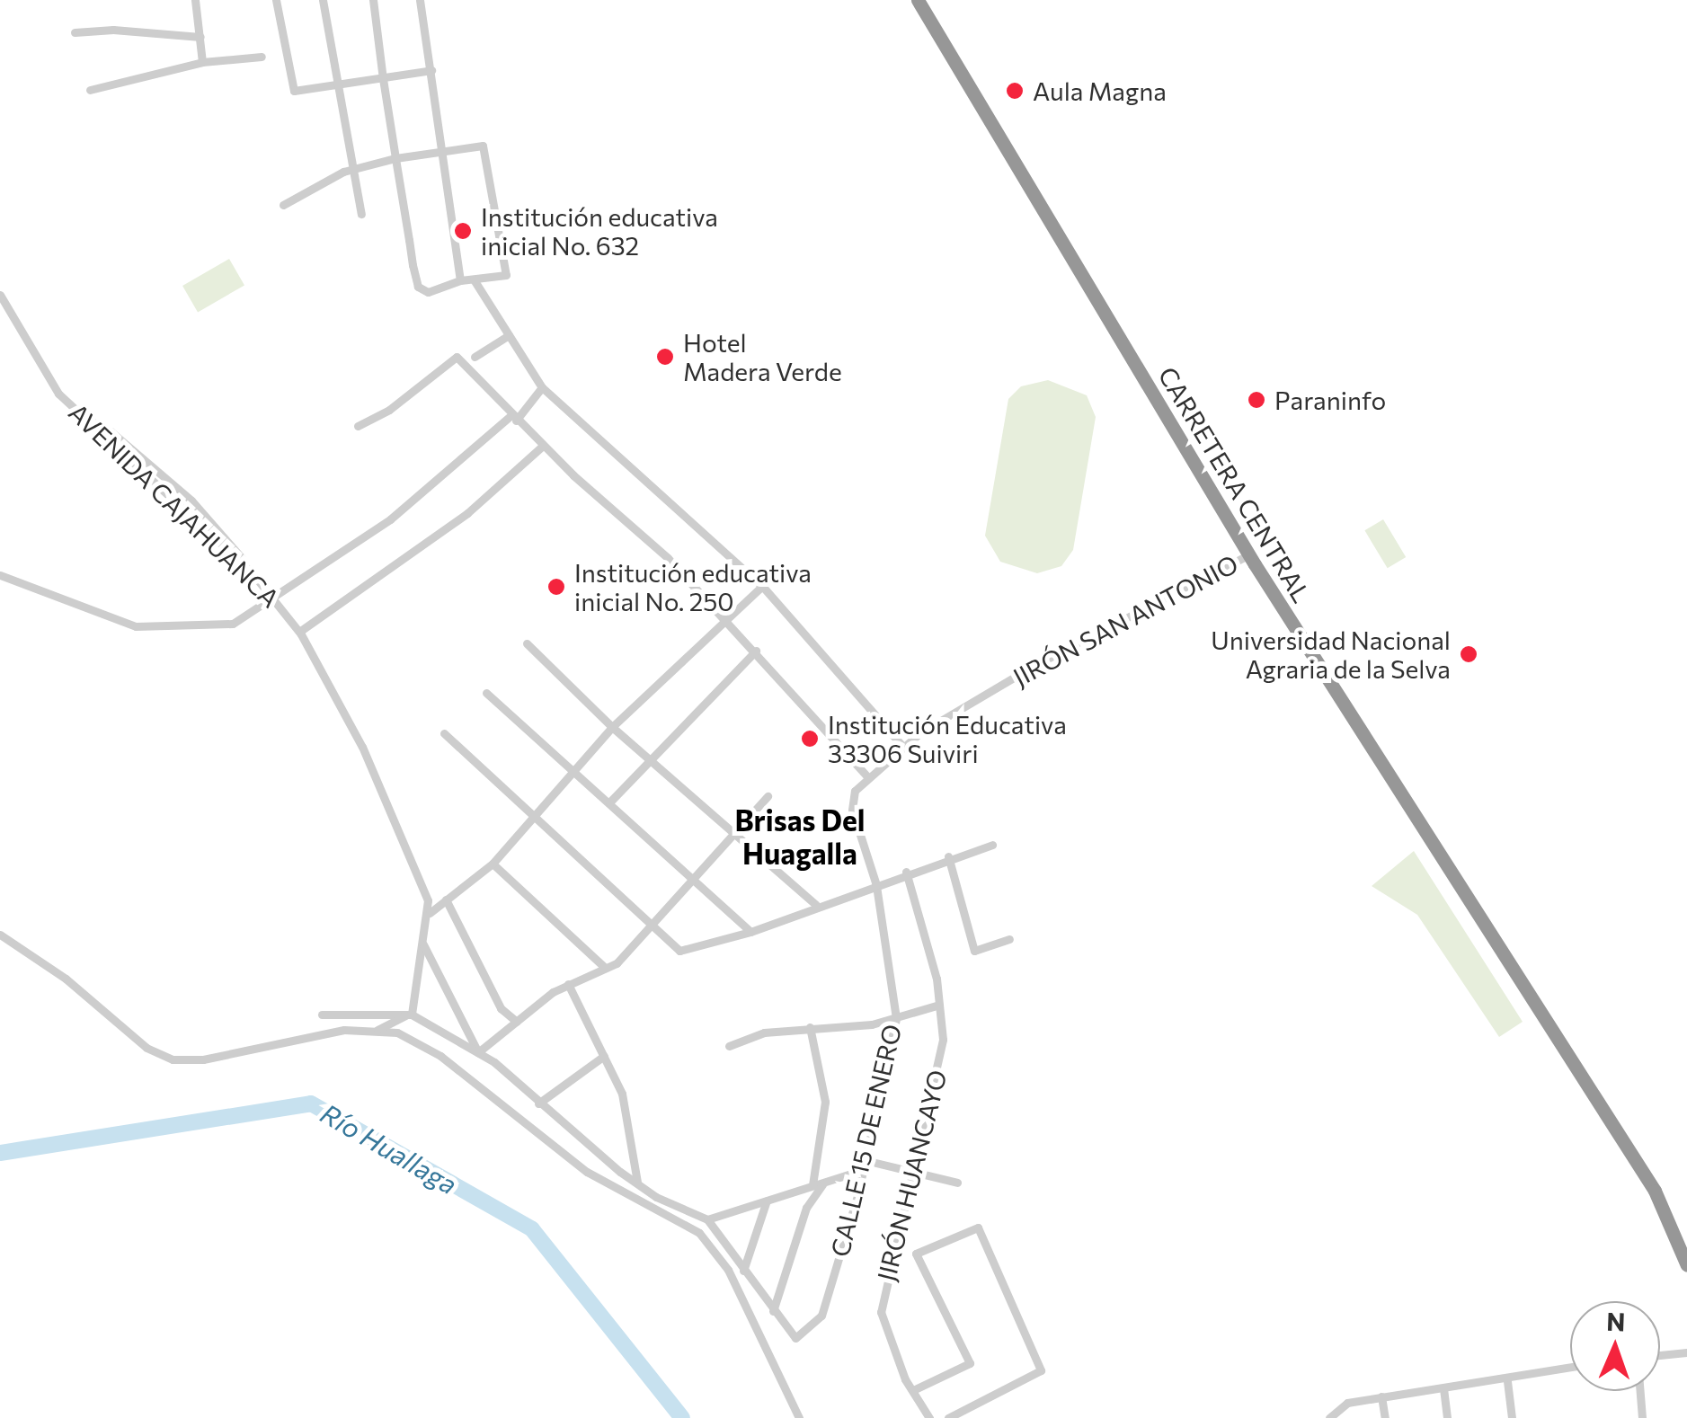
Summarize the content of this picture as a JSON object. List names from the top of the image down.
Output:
{
  "streets": {
    "highway": ["CARRETERA CENTRAL"],
    "street": [
      "AVENIDA CAJAHUANCA",
      "JIRÓN SAN ANTONIO",
      "CALLE 15 DE ENERO",
      "JIRÓN HUANCAYO"
    ]
  },
  "crossings": [
    ["CARRETERA CENTRAL", "JIRÓN SAN ANTONIO"],
    ["JIRÓN SAN ANTONIO", "CALLE 15 DE ENERO"]
  ],
  "districts": ["Brisas Del Huagalla"],
  "water": ["Río Huallaga"],
  "places": [
    "Aula Magna",
    "Institución educativa inicial No. 632",
    "Hotel Madera Verde",
    "Paraninfo",
    "Institución educativa inicial No. 250",
    "Universidad Nacional Agraria de la Selva",
    "Institución Educativa 33306 Suiviri"
  ],
  "north": "top"
}
